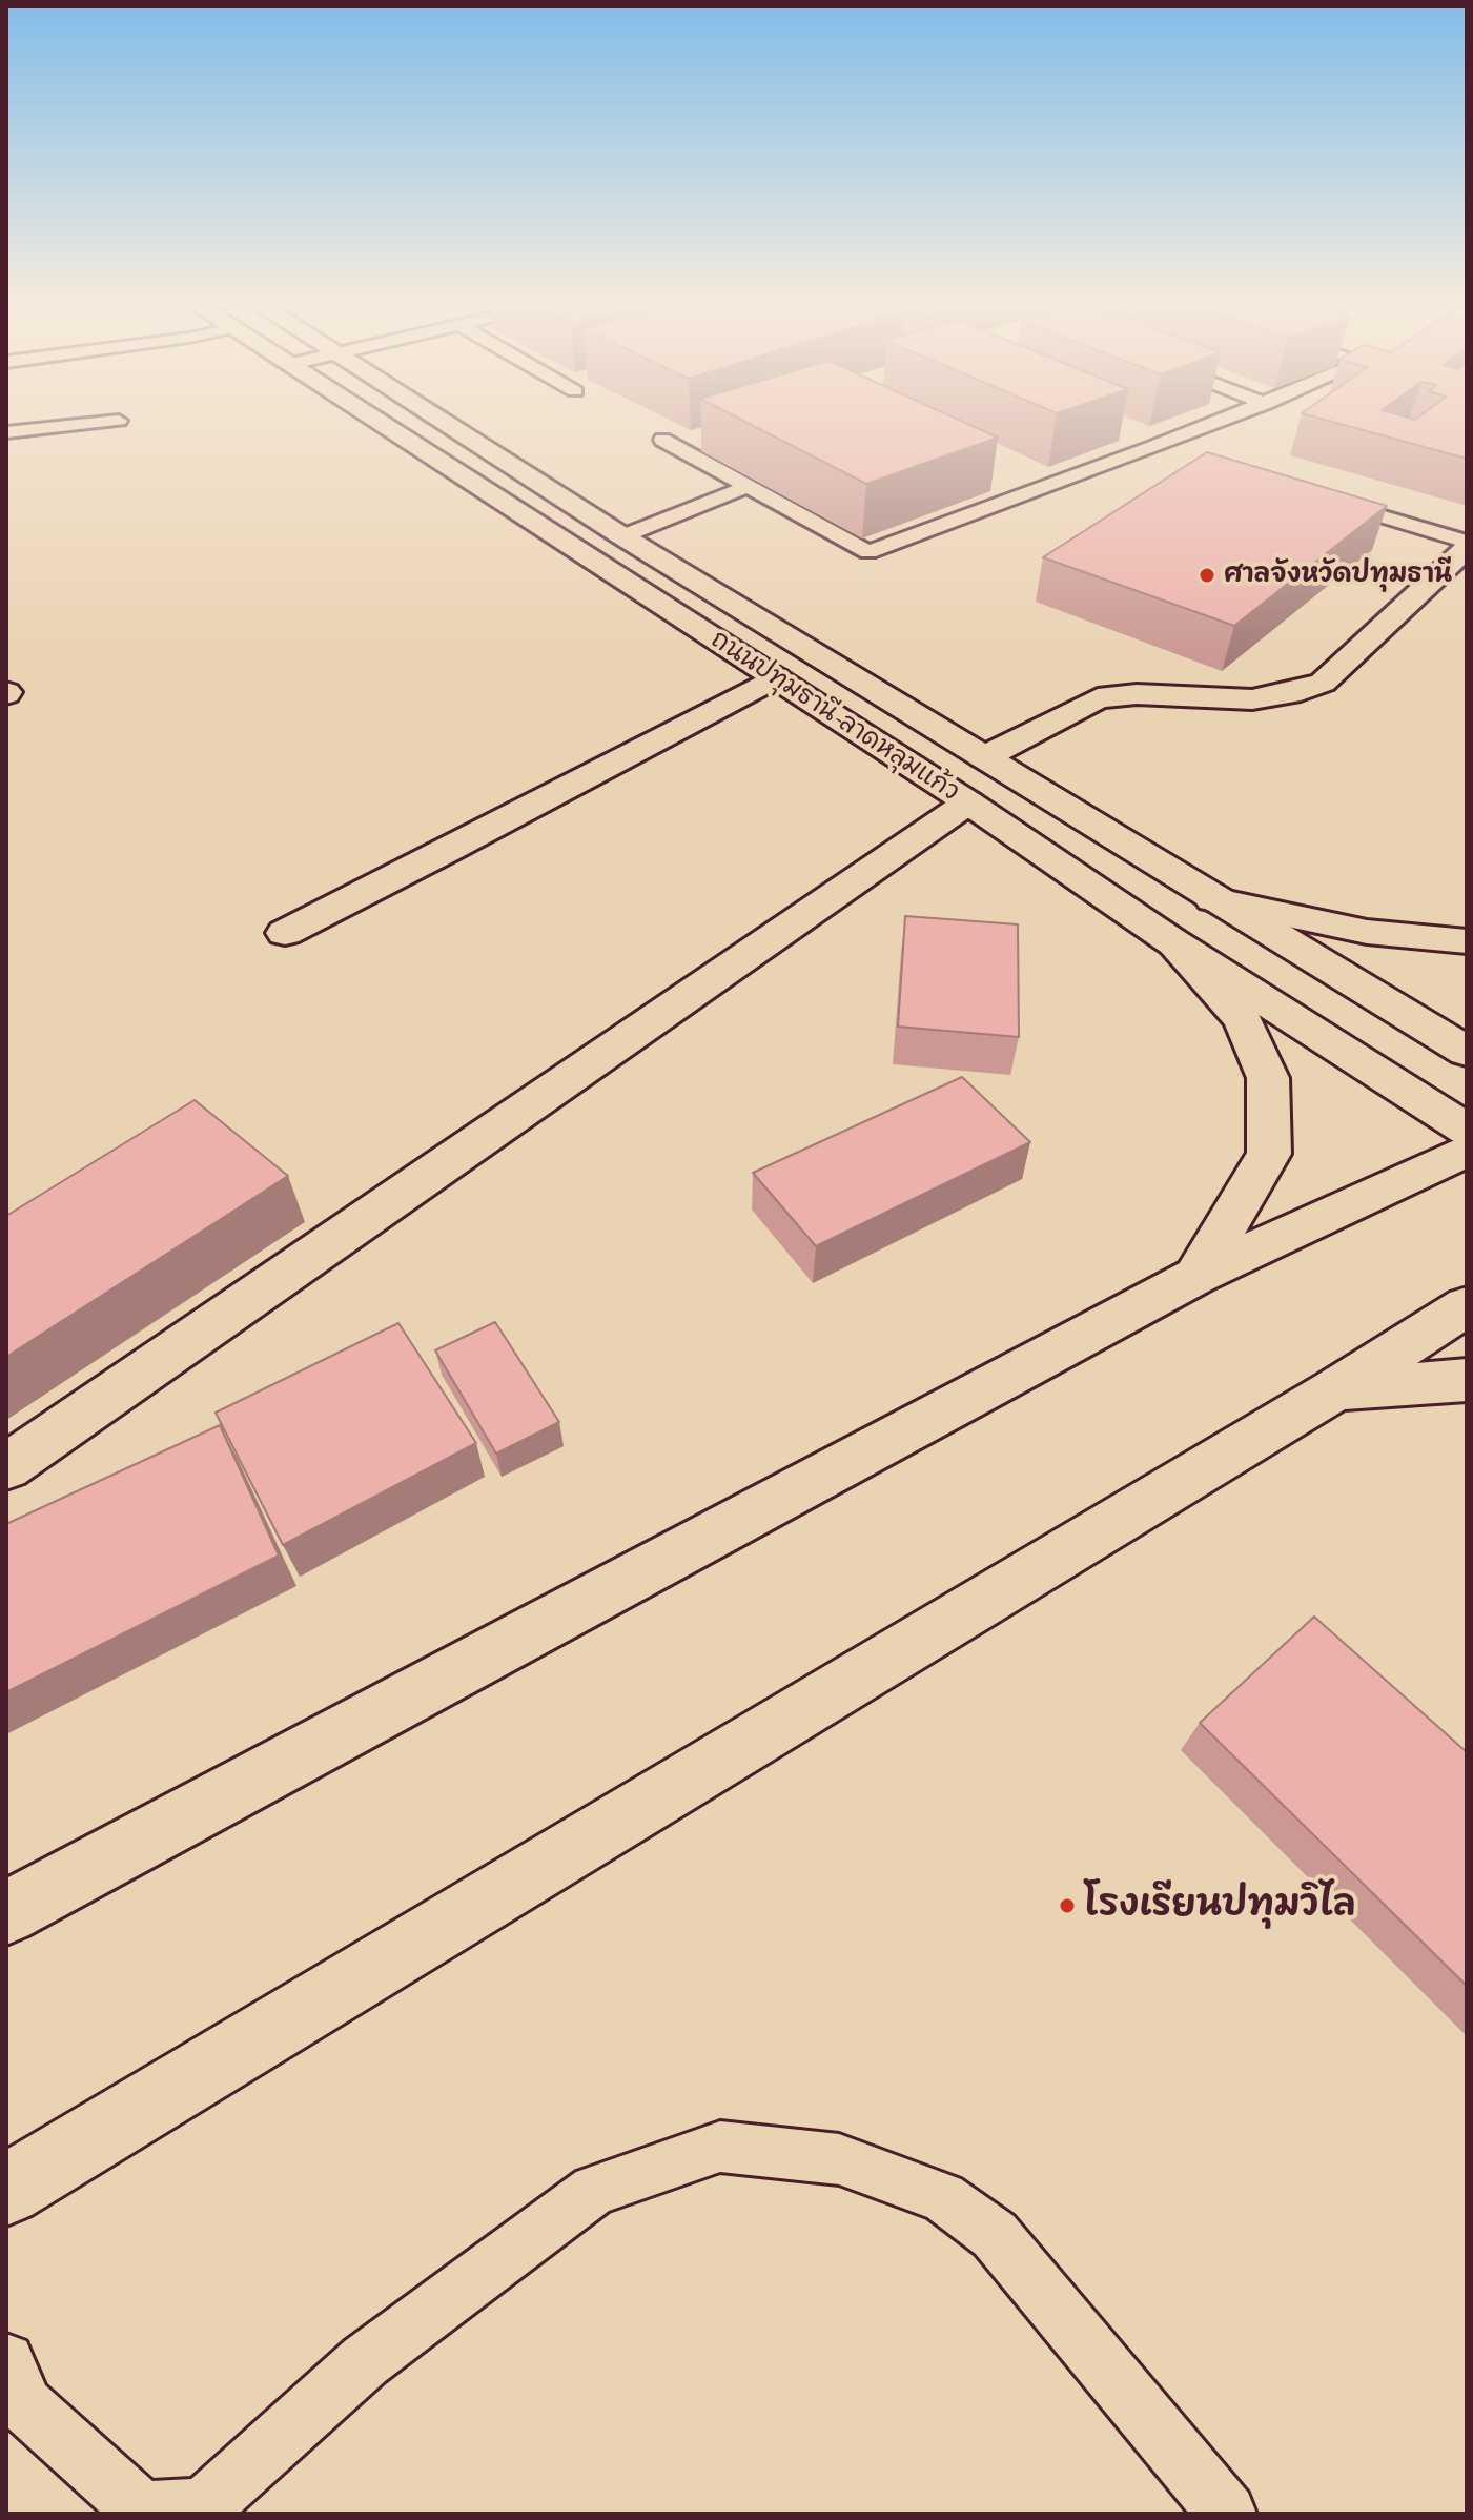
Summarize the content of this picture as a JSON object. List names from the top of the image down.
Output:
{
  "streets": {
    "main road": ["ถนนปทุมธานี-ลาดหลุมแก้ว"]
  },
  "places": ["ศาลจังหวัดปทุมธานี", "โรงเรียนปทุมวิไล"]
}
